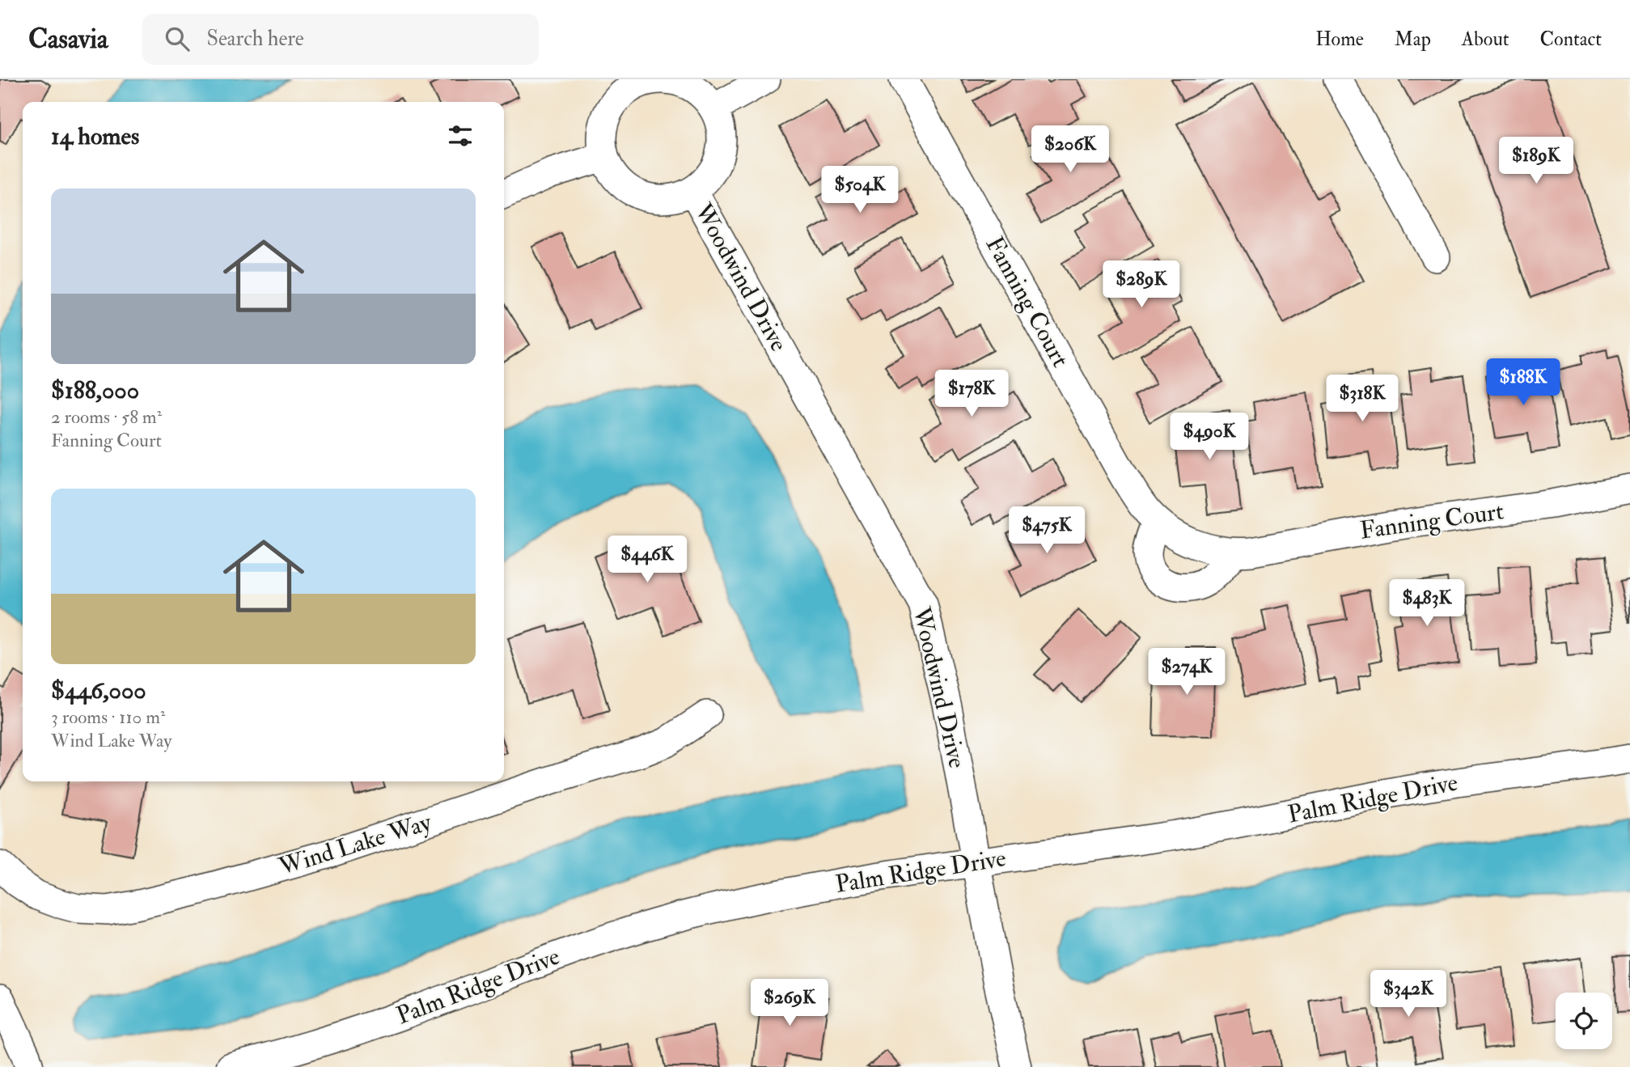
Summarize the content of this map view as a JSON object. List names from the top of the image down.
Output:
{
  "streets": {
    "street": [
      "Woodwind Drive",
      "Fanning Court",
      "Palm Ridge Drive",
      "Wind Lake Way"
    ]
  },
  "crossings": [
    ["Woodwind Drive", "Palm Ridge Drive"]
  ],
  "page": {
    "header": "Casavia",
    "search": "Search here",
    "nav": [
      "Home",
      "Map",
      "About",
      "Contact"
    ],
    "heading": "14 homes",
    "price": [
      "$206K",
      "$189K",
      "$504K",
      "$289K",
      "$188K",
      "$178K",
      "$318K",
      "$490K",
      "$475K",
      "$446K",
      "$483K",
      "$274K",
      "$342K",
      "$269K"
    ],
    "list": [
      {
        "name": "$188,000",
        "note": "2 rooms · 58 m² · Fanning Court"
      },
      {
        "name": "$446,000",
        "note": "3 rooms · 110 m² · Wind Lake Way"
      }
    ]
  }
}
